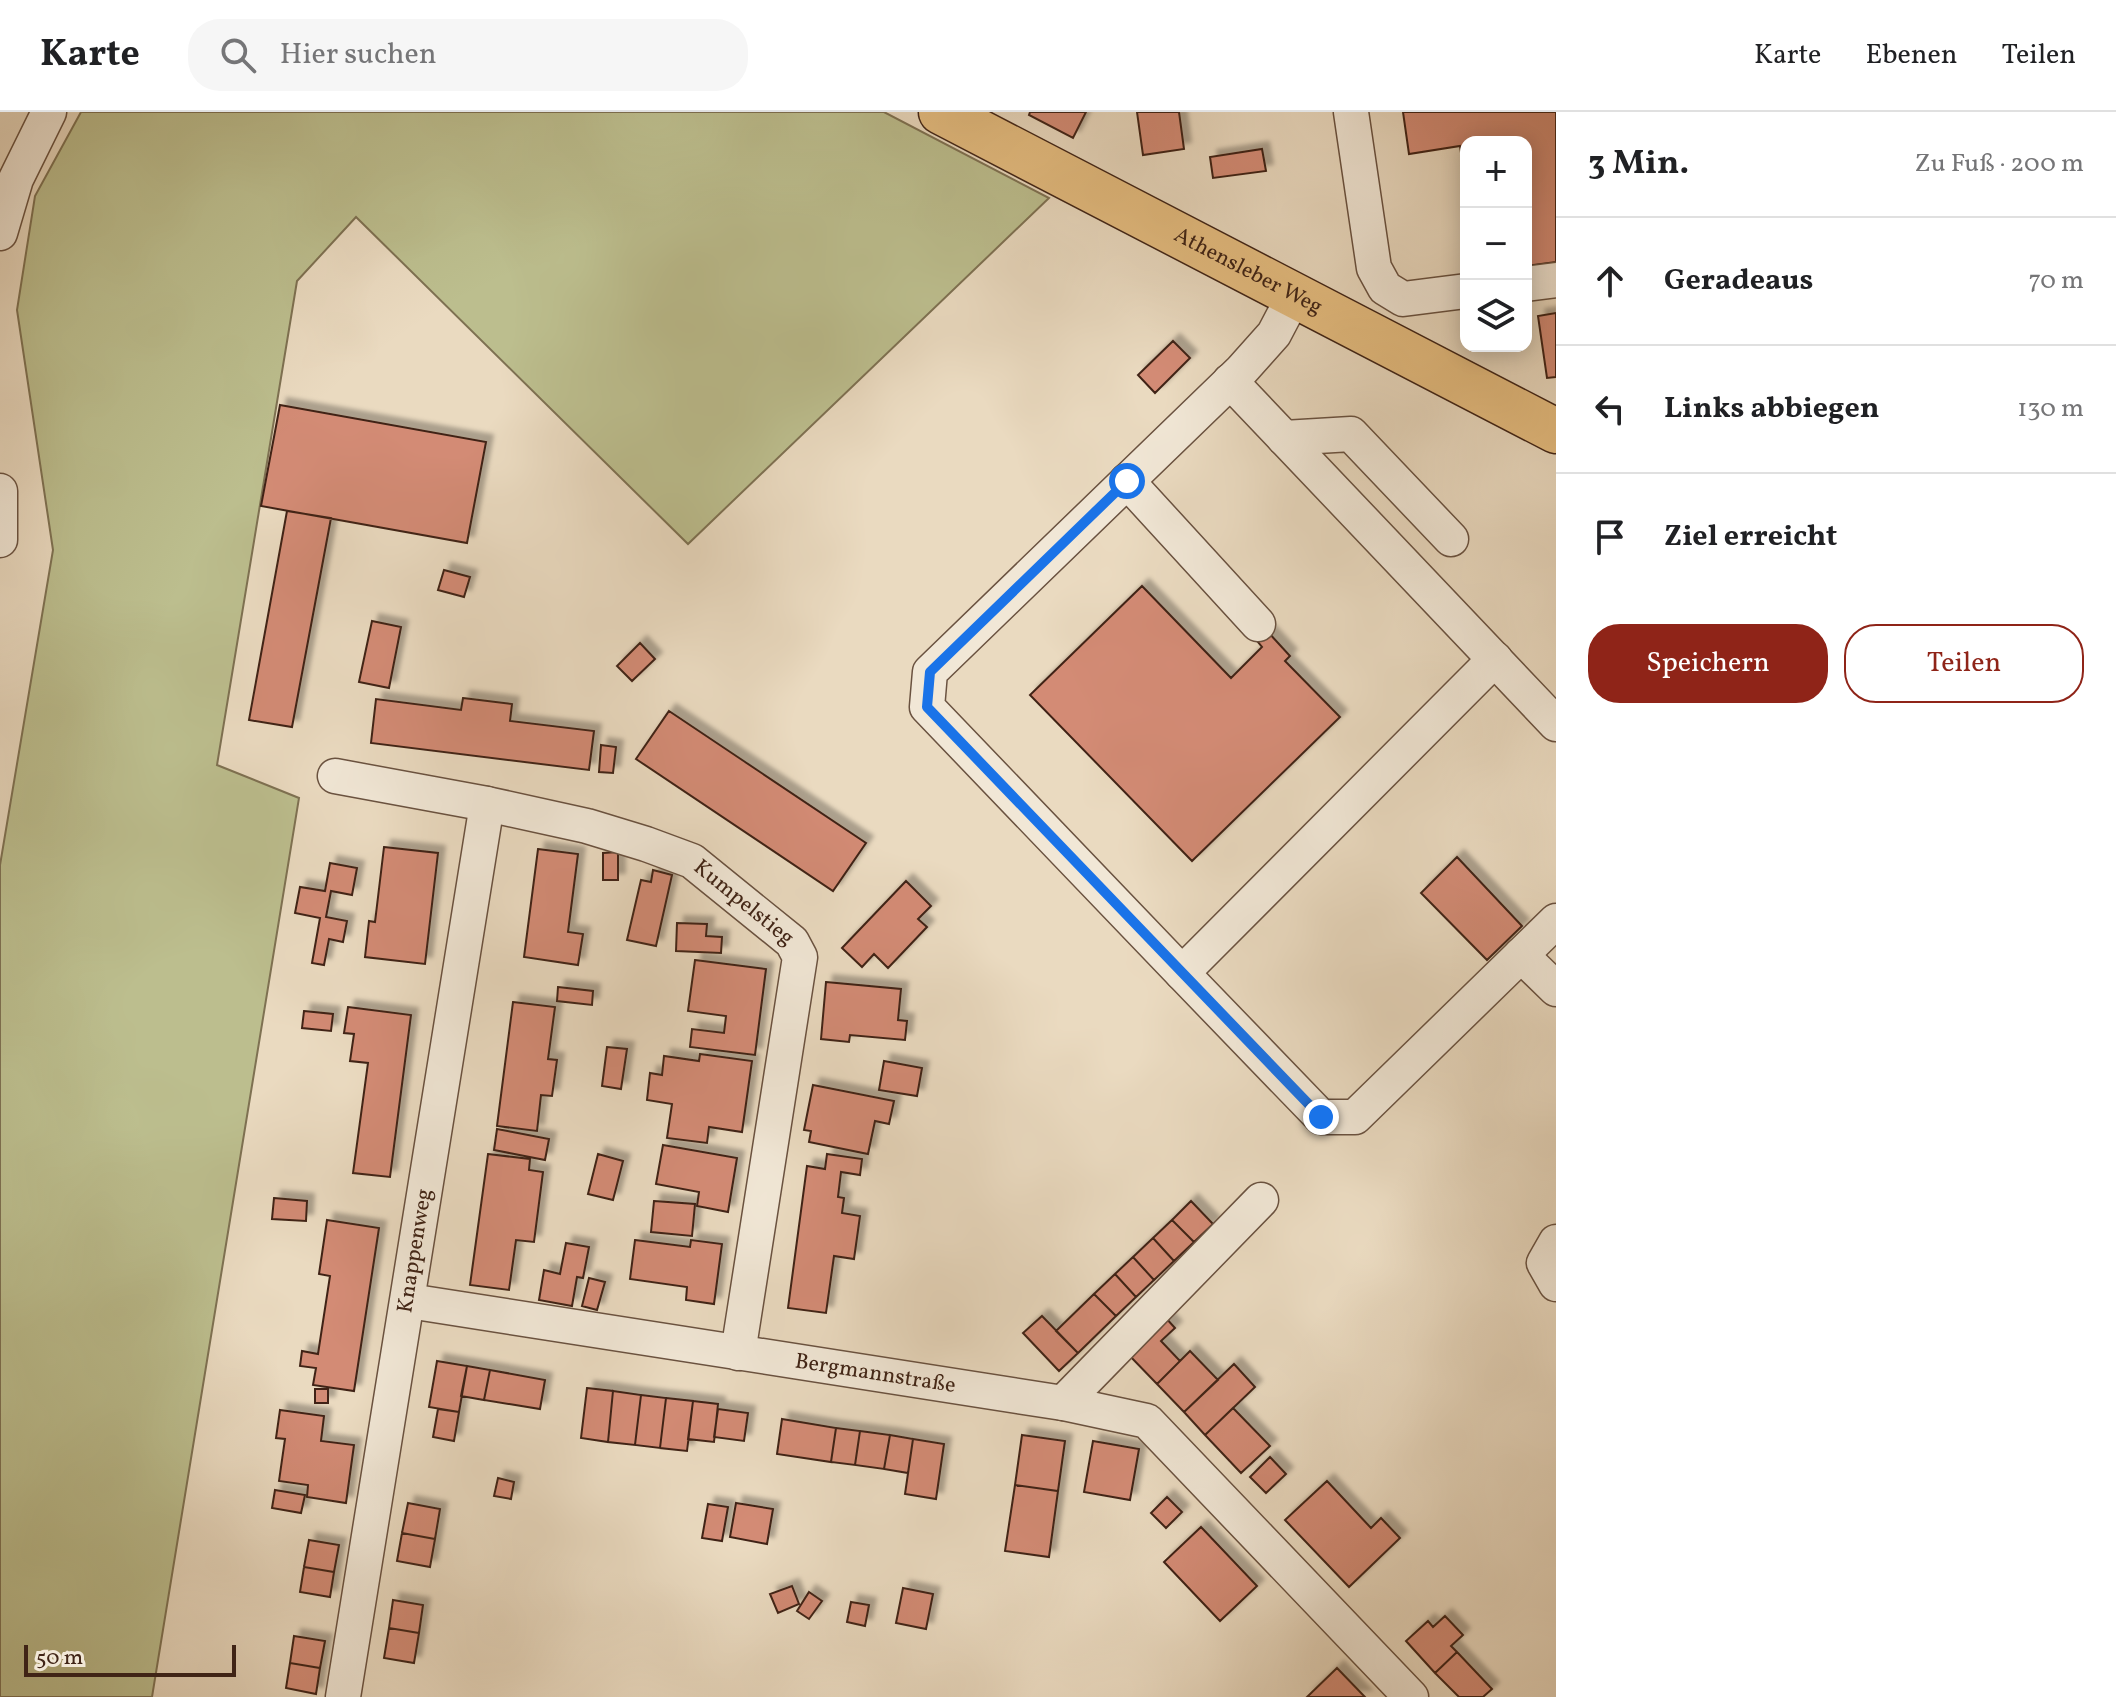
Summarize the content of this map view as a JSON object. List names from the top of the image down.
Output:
{
  "streets": {
    "main road": ["Athensleber Weg"],
    "street": ["Kumpelstieg", "Knappenweg", "Bergmannstraße"]
  },
  "crossings": [
    ["Kumpelstieg", "Knappenweg"],
    ["Kumpelstieg", "Bergmannstraße"],
    ["Knappenweg", "Bergmannstraße"]
  ],
  "scale_bar": "50 m",
  "page": {
    "header": "Karte",
    "search": "Hier suchen",
    "nav": ["Karte", "Ebenen", "Teilen"],
    "heading": ["3 Min.", "Zu Fuß · 200 m"],
    "map_buttons": ["+", "−"],
    "list": [
      ["Geradeaus", "70 m"],
      ["Links abbiegen", "130 m"],
      "Ziel erreicht"
    ],
    "buttons": ["Speichern", "Teilen"],
    "scale": "50 m"
  }
}
